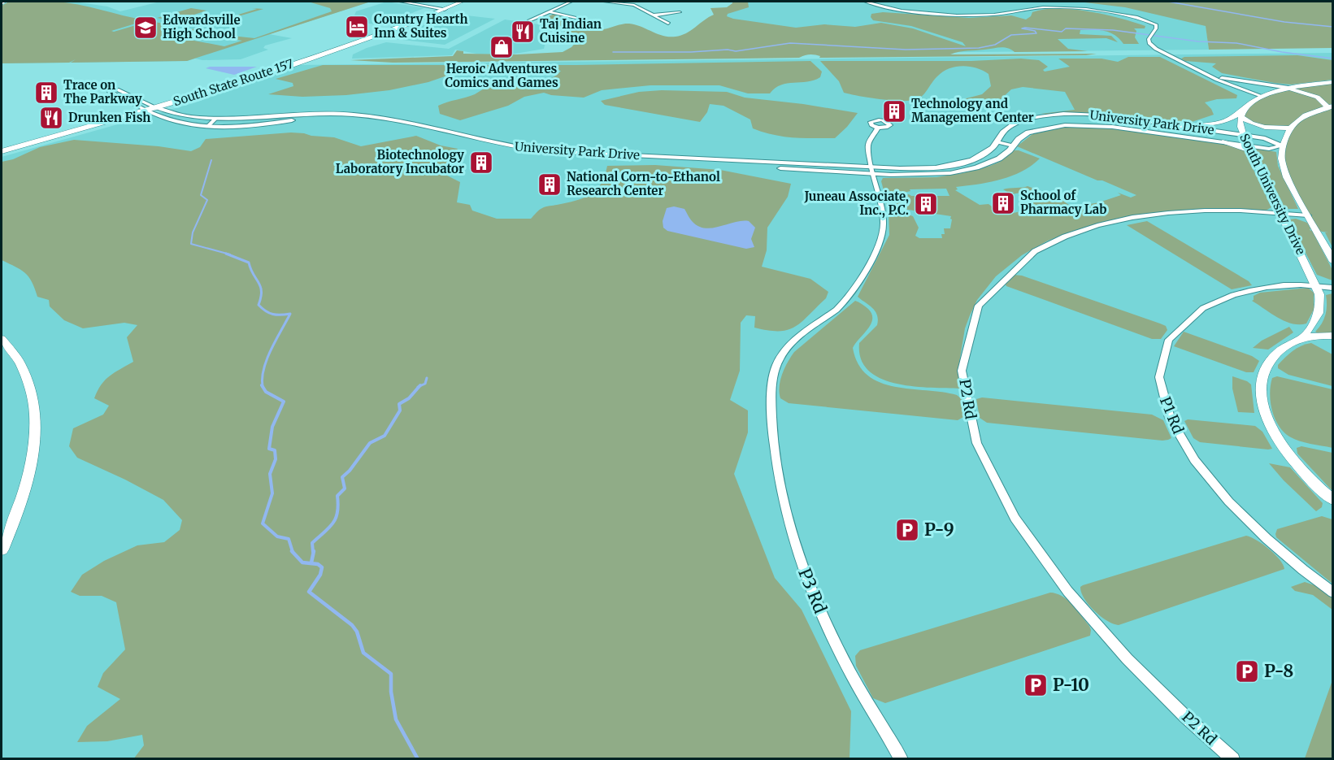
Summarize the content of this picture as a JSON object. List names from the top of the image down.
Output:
{
  "streets": {
    "main road": ["South State Route 157", "South University Drive"],
    "street": [
      "University Park Drive",
      "P2 Rd",
      "P1 Rd",
      "P3 Rd"
    ]
  },
  "crossings": [
    ["South State Route 157", "University Park Drive"],
    ["University Park Drive", "South University Drive"],
    ["University Park Drive", "P3 Rd"],
    ["South University Drive", "P2 Rd"],
    ["South University Drive", "P1 Rd"]
  ],
  "places": {
    "hotel": ["Country Hearth Inn & Suites"],
    "school or university": ["Edwardsville High School"],
    "restaurant": ["Taj Indian Cuisine", "Drunken Fish"],
    "shop": ["Heroic Adventures Comics and Games"],
    "building": [
      "Trace on The Parkway",
      "Technology and Management Center",
      "Biotechnology Laboratory Incubator",
      "National Corn-to-Ethanol Research Center",
      "School of Pharmacy Lab",
      "Juneau Associate, Inc., P.C."
    ],
    "parking": ["P-9", "P-8", "P-10"]
  }
}
